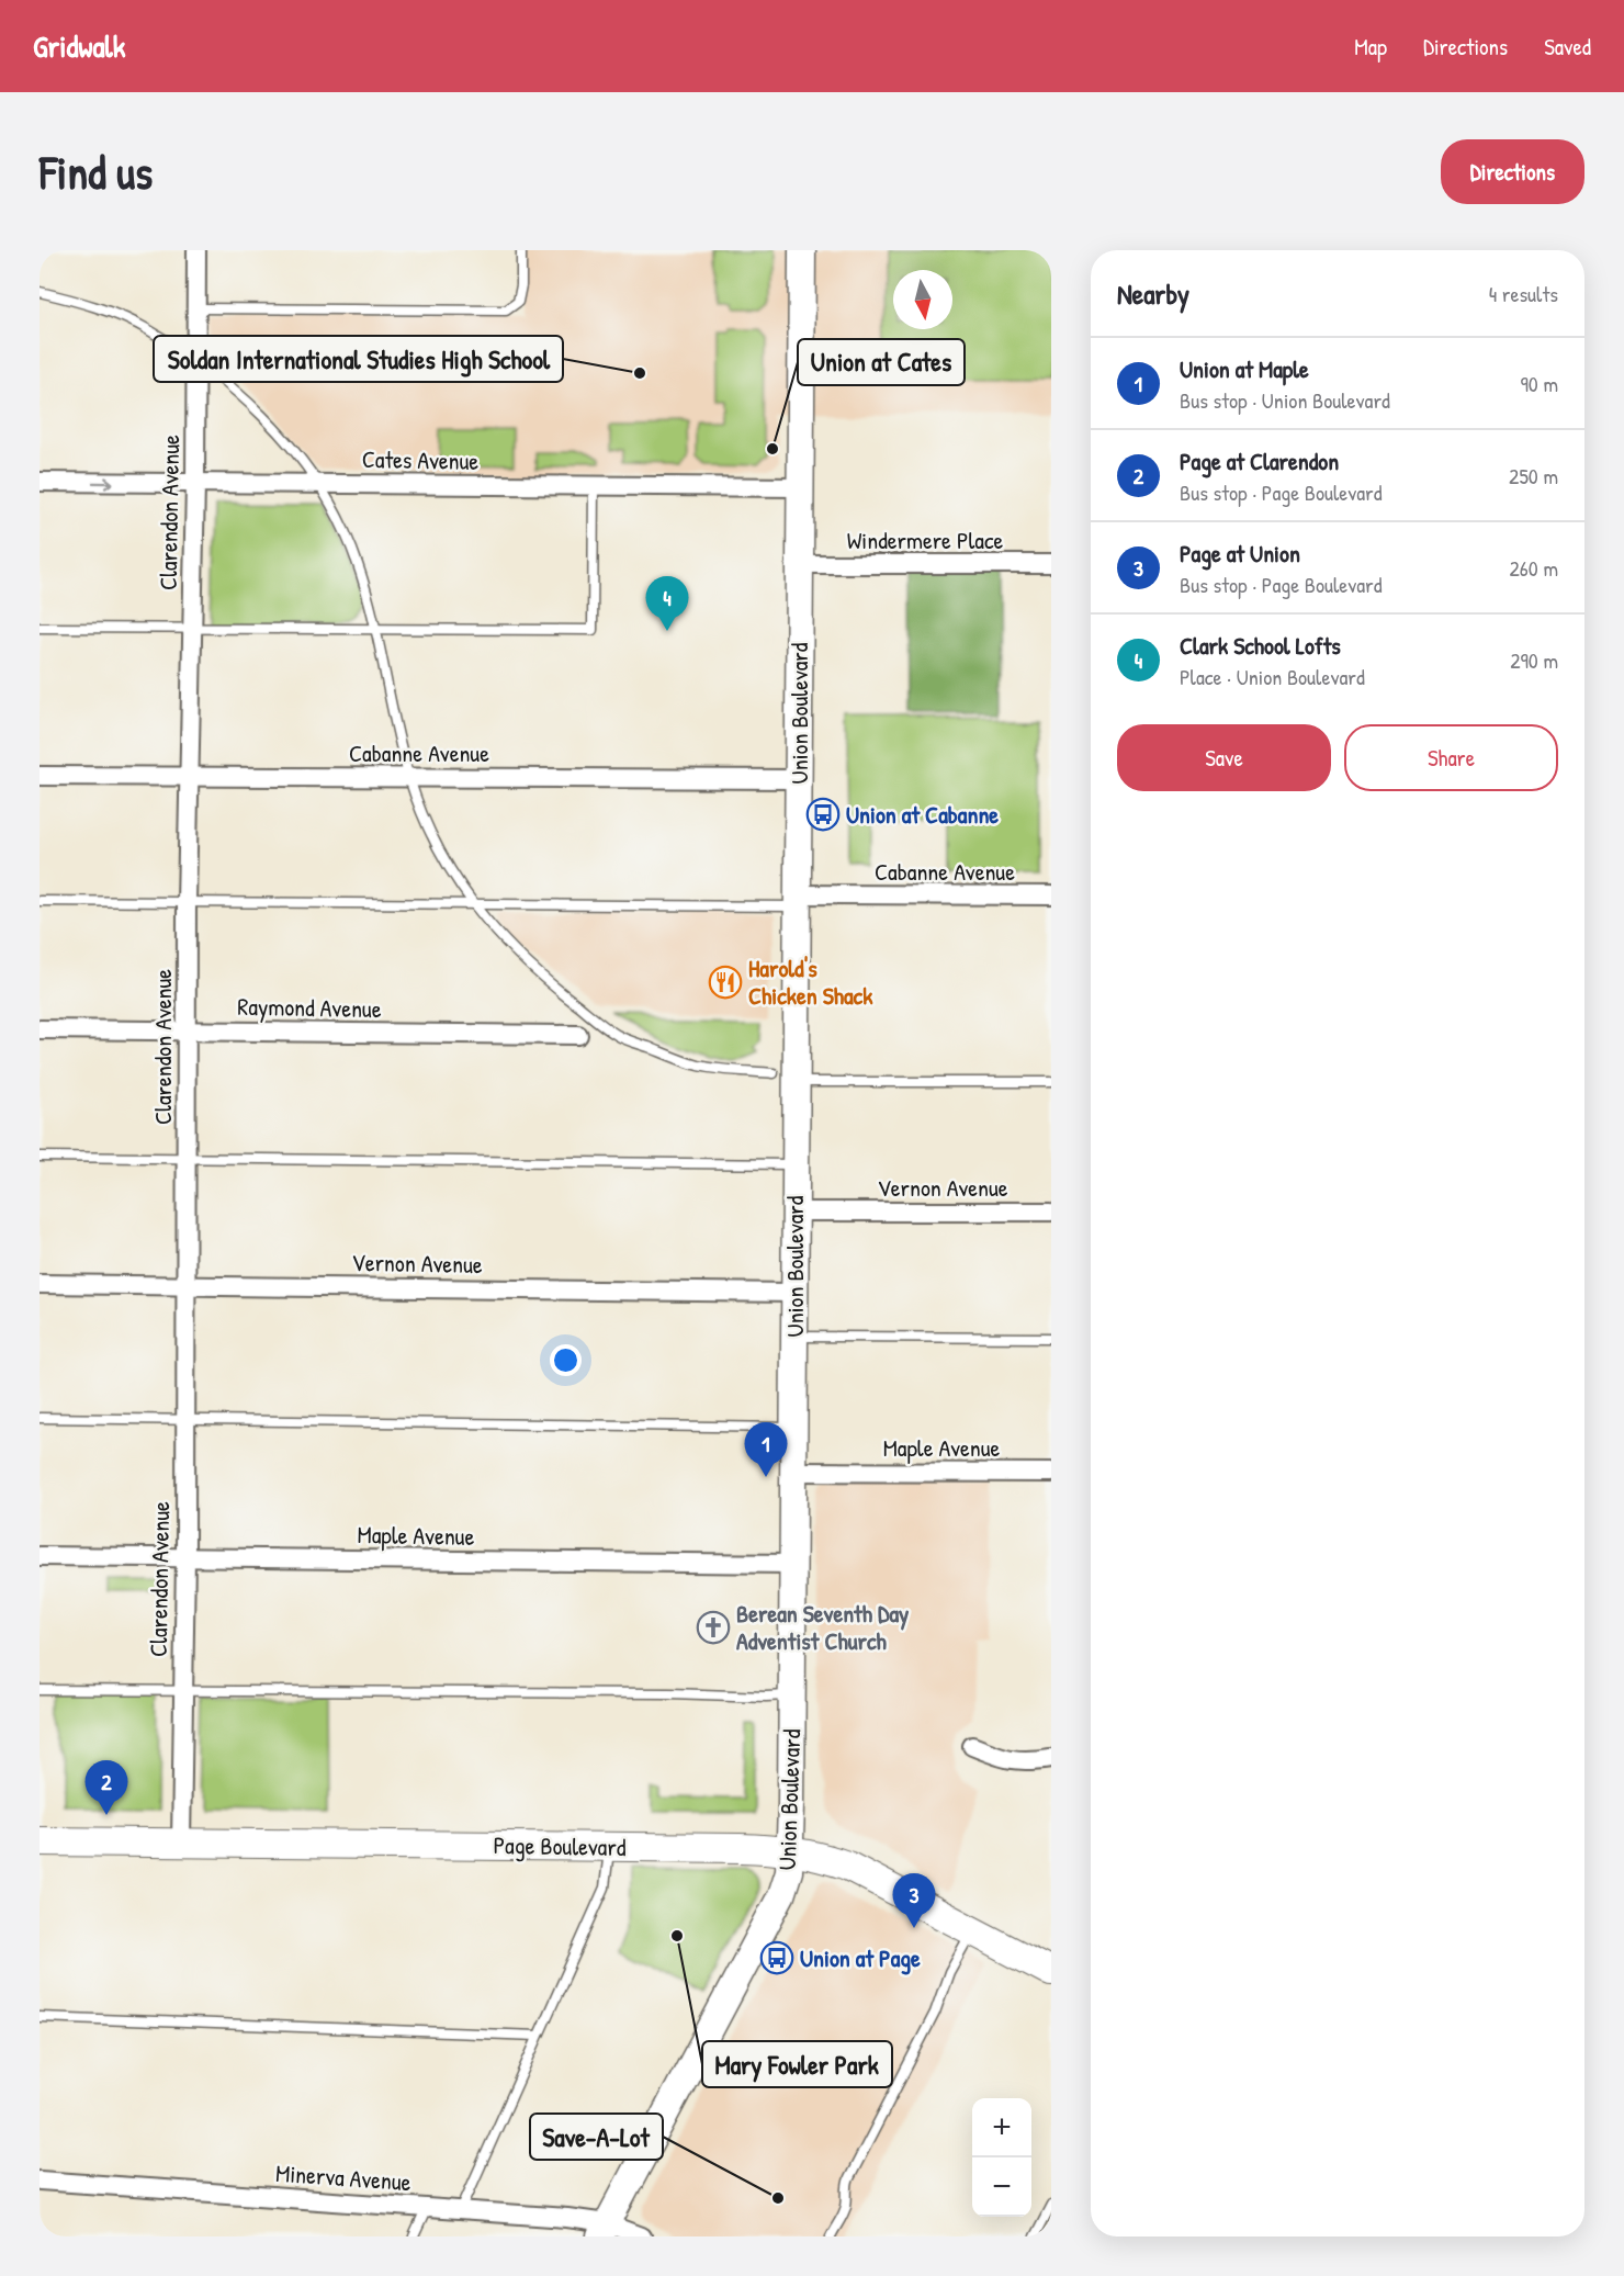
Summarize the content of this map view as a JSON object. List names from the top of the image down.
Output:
{
  "streets": {
    "main road": ["Union Boulevard", "Page Boulevard"],
    "street": [
      "Cates Avenue",
      "Clarendon Avenue",
      "Windermere Place",
      "Cabanne Avenue",
      "Raymond Avenue",
      "Vernon Avenue",
      "Maple Avenue",
      "Minerva Avenue"
    ]
  },
  "crossings": [
    ["Cates Avenue", "Clarendon Avenue"],
    ["Cates Avenue", "Union Boulevard"],
    ["Clarendon Avenue", "Cabanne Avenue"],
    ["Clarendon Avenue", "Raymond Avenue"],
    ["Clarendon Avenue", "Vernon Avenue"],
    ["Clarendon Avenue", "Maple Avenue"],
    ["Clarendon Avenue", "Page Boulevard"],
    ["Windermere Place", "Union Boulevard"],
    ["Union Boulevard", "Cabanne Avenue"],
    ["Union Boulevard", "Vernon Avenue"],
    ["Union Boulevard", "Maple Avenue"],
    ["Union Boulevard", "Page Boulevard"],
    ["Union Boulevard", "Minerva Avenue"]
  ],
  "places": {
    "other": [
      "Soldan International Studies High School",
      "Union at Cates",
      "Mary Fowler Park",
      "Save-A-Lot"
    ],
    "bus stop": ["Union at Cabanne", "Union at Page"],
    "restaurant": ["Harold's Chicken Shack"],
    "church": ["Berean Seventh Day Adventist Church"]
  },
  "north": "bottom",
  "page": {
    "header": "Gridwalk",
    "nav": ["Map", "Directions", "Saved"],
    "buttons": [
      "Directions",
      ["Save", "Share"]
    ],
    "title": "Find us",
    "heading": ["Nearby", "4 results"],
    "list": [
      {
        "mark": "1",
        "name": "Union at Maple",
        "note": "Bus stop · Union Boulevard",
        "value": "90 m"
      },
      {
        "mark": "2",
        "name": "Page at Clarendon",
        "note": "Bus stop · Page Boulevard",
        "value": "250 m"
      },
      {
        "mark": "3",
        "name": "Page at Union",
        "note": "Bus stop · Page Boulevard",
        "value": "260 m"
      },
      {
        "mark": "4",
        "name": "Clark School Lofts",
        "note": "Place · Union Boulevard",
        "value": "290 m"
      }
    ],
    "pins": [
      "4",
      "1",
      "2",
      "3"
    ],
    "map_buttons": ["+", "−"]
  }
}
